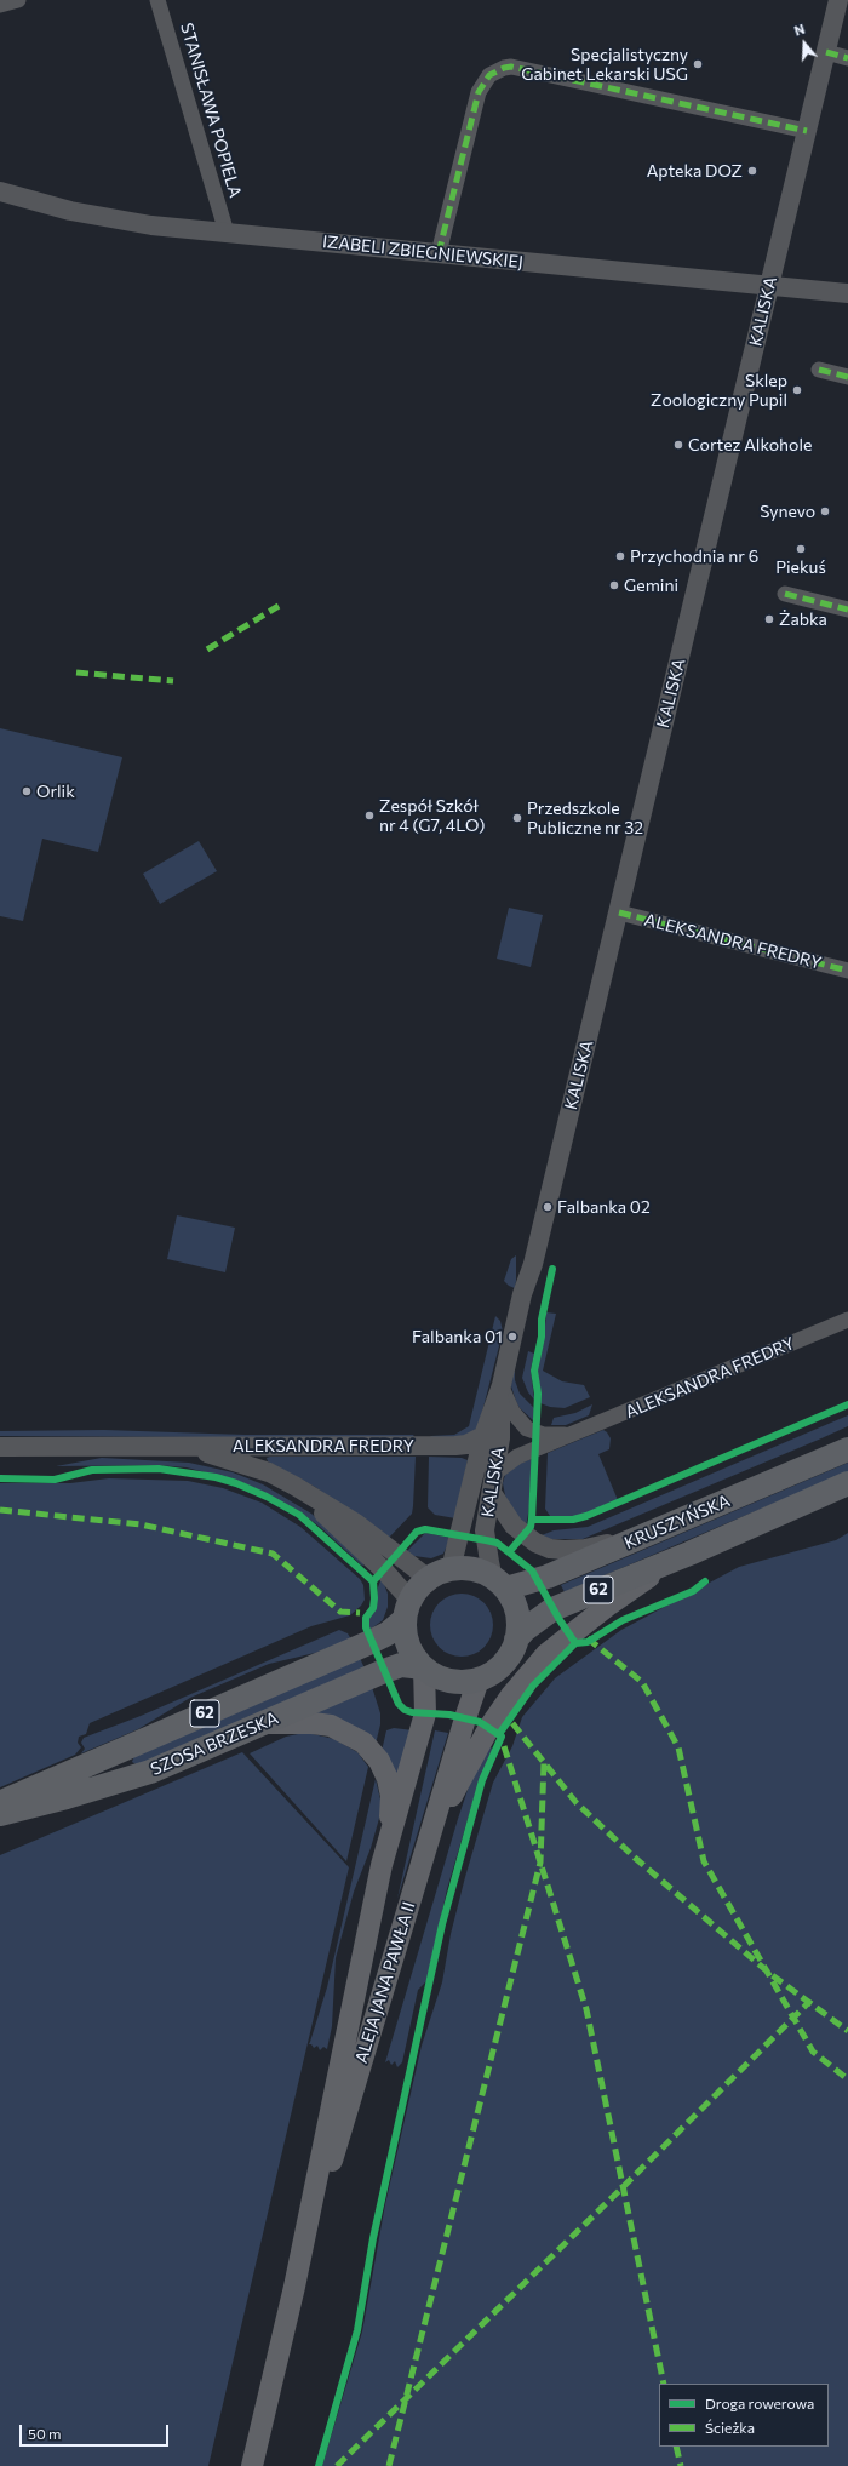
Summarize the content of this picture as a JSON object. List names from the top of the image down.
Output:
{
  "streets": {
    "main road": [
      "KRUSZYŃSKA",
      "62",
      "SZOSA BRZESKA",
      "ALEJA JANA PAWŁA II"
    ],
    "street": [
      "STANISŁAWA POPIELA",
      "IZABELI ZBIEGNIEWSKIEJ",
      "KALISKA",
      "ALEKSANDRA FREDRY"
    ]
  },
  "crossings": [
    ["STANISŁAWA POPIELA", "IZABELI ZBIEGNIEWSKIEJ"],
    ["IZABELI ZBIEGNIEWSKIEJ", "KALISKA"],
    ["KALISKA", "ALEKSANDRA FREDRY"],
    ["KALISKA", "KRUSZYŃSKA"],
    ["KALISKA", "62"],
    ["KALISKA", "SZOSA BRZESKA"],
    ["KALISKA", "ALEJA JANA PAWŁA II"],
    ["ALEKSANDRA FREDRY", "KRUSZYŃSKA"],
    ["ALEKSANDRA FREDRY", "62"],
    ["ALEKSANDRA FREDRY", "SZOSA BRZESKA"],
    ["ALEKSANDRA FREDRY", "ALEJA JANA PAWŁA II"],
    ["KRUSZYŃSKA", "62"],
    ["KRUSZYŃSKA", "SZOSA BRZESKA"],
    ["KRUSZYŃSKA", "ALEJA JANA PAWŁA II"],
    ["62", "SZOSA BRZESKA"],
    ["62", "ALEJA JANA PAWŁA II"],
    ["SZOSA BRZESKA", "ALEJA JANA PAWŁA II"]
  ],
  "places": [
    "Specjalistyczny Gabinet Lekarski USG",
    "Apteka DOZ",
    "Sklep Zoologiczny Pupil",
    "Cortez Alkohole",
    "Synevo",
    "Piekuś",
    "Przychodnia nr 6",
    "Gemini",
    "Żabka",
    "Orlik",
    "Zespół Szkół nr 4 (G7, 4LO)",
    "Przedszkole Publiczne nr 32",
    "Falbanka 02",
    "Falbanka 01"
  ],
  "legend": ["Droga rowerowa", "Ścieżka"],
  "scale_bar": "50 m",
  "north": "top"
}
